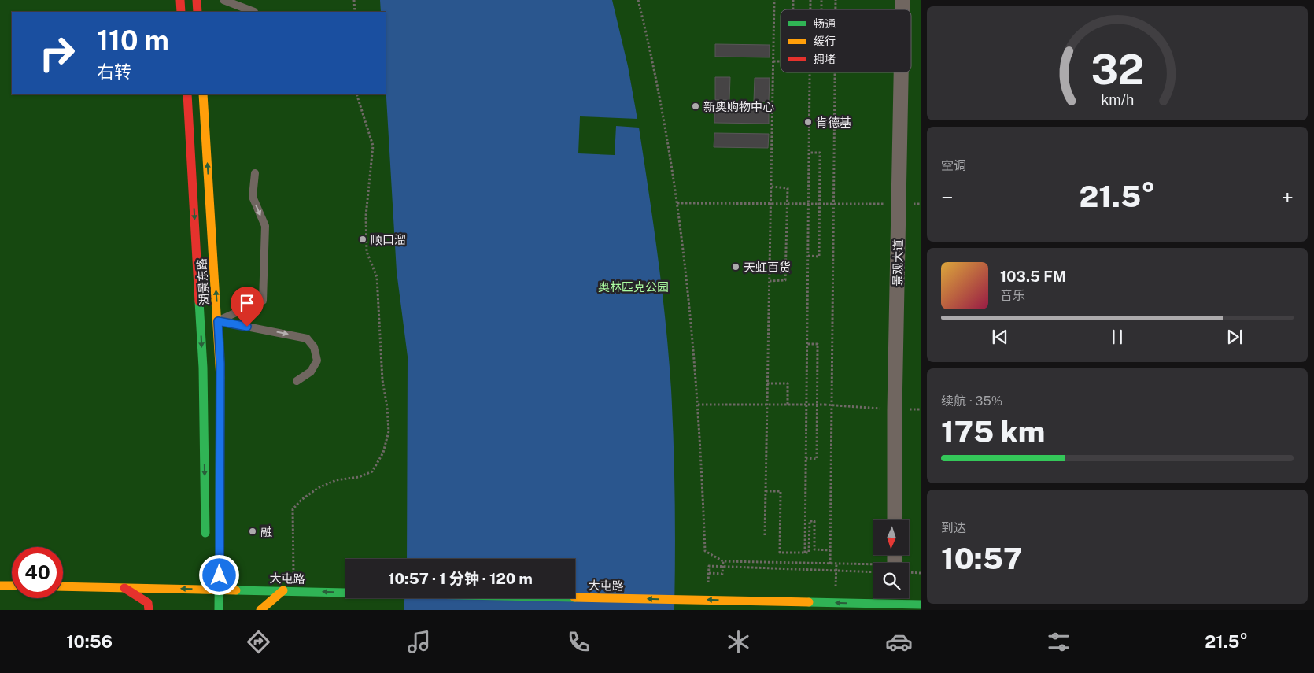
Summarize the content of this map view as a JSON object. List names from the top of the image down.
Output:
{
  "streets": {
    "street": ["景观大道", "湖景东路", "大屯路"]
  },
  "crossings": [
    ["湖景东路", "大屯路"]
  ],
  "one_way": ["大屯路"],
  "parks": ["奥林匹克公园"],
  "places": [
    "新奥购物中心",
    "肯德基",
    "顺口溜",
    "天虹百货",
    "融"
  ],
  "legend": ["畅通", "缓行", "拥堵"],
  "north": "bottom",
  "page": {
    "turn": ["110 m", "右转"],
    "tile": [
      "空调",
      ["续航 · 35%", "175 km"],
      ["到达", "10:57"]
    ],
    "heat": ["−", "21.5°", "+"],
    "song": ["103.5 FM", "音乐"],
    "limit": "40",
    "trip": "10:57 · 1 分钟 · 120 m",
    "tabs": ["10:56", "21.5°"],
    "gauge": ["32", "km/h"]
  }
}
